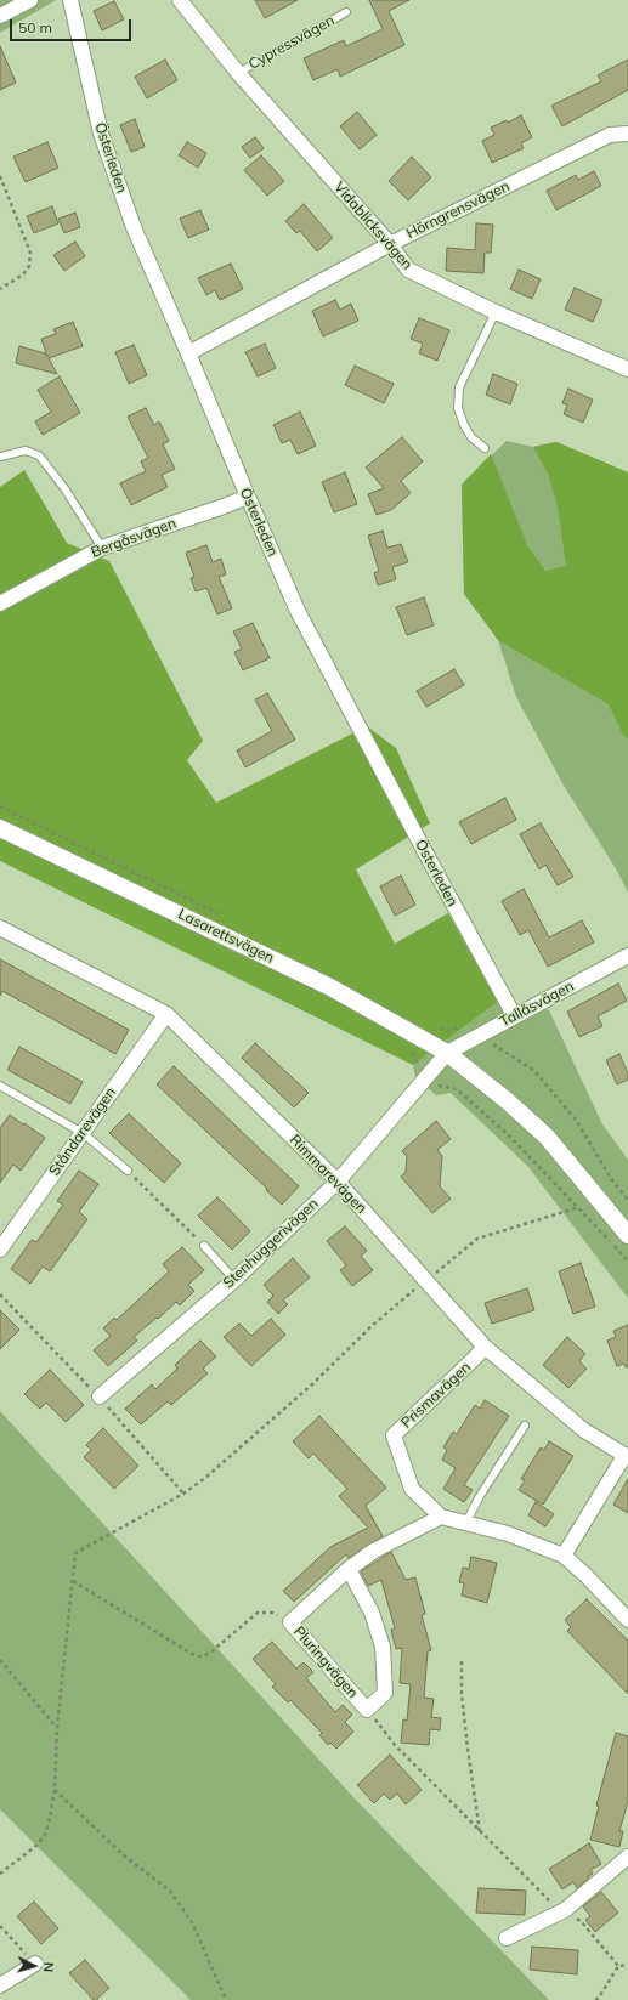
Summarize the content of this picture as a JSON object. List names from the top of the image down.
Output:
{
  "streets": {
    "street": [
      "Österleden",
      "Hörngrensvägen",
      "Vidablicksvägen",
      "Bergåsvägen",
      "Lasarettsvägen",
      "Tallåsvägen",
      "Ståndarevägen",
      "Rimmarevägen",
      "Stenhuggerivägen",
      "Prismavägen",
      "Pluringvägen"
    ],
    "lane": ["Cypressvägen"]
  },
  "crossings": [
    ["Cypressvägen", "Vidablicksvägen"],
    ["Österleden", "Hörngrensvägen"],
    ["Österleden", "Bergåsvägen"],
    ["Österleden", "Tallåsvägen"],
    ["Hörngrensvägen", "Vidablicksvägen"],
    ["Lasarettsvägen", "Tallåsvägen"],
    ["Lasarettsvägen", "Stenhuggerivägen"],
    ["Tallåsvägen", "Stenhuggerivägen"],
    ["Ståndarevägen", "Rimmarevägen"],
    ["Rimmarevägen", "Stenhuggerivägen"],
    ["Rimmarevägen", "Prismavägen"],
    ["Prismavägen", "Pluringvägen"]
  ],
  "scale_bar": "50 m",
  "north": "right"
}
